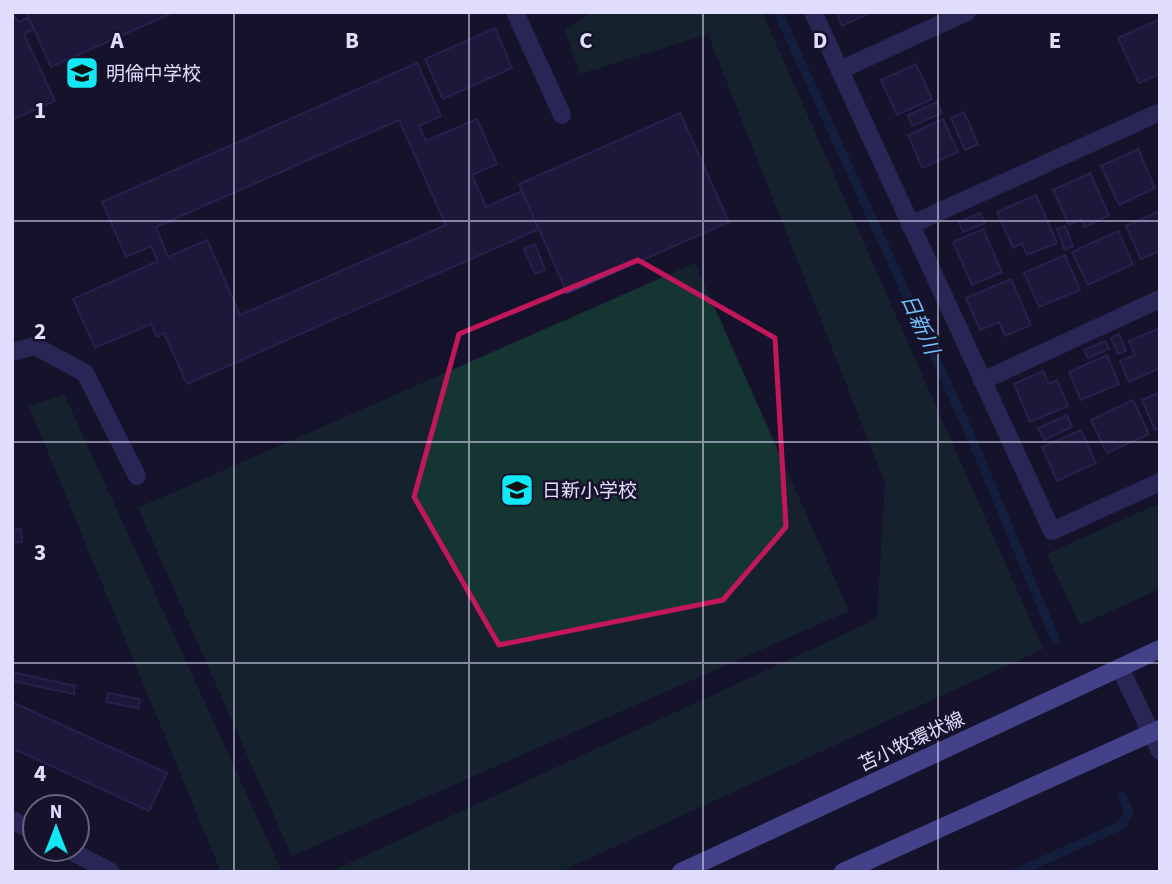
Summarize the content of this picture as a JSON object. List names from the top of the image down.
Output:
{
  "streets": {
    "main road": ["苫小牧環状線"]
  },
  "water": ["日新川"],
  "places": {
    "school or university": ["明倫中学校", "日新小学校"]
  },
  "north": "top",
  "grid": {
    "columns": [
      "A",
      "B",
      "C",
      "D",
      "E"
    ],
    "rows": [
      "1",
      "2",
      "3",
      "4"
    ]
  }
}
